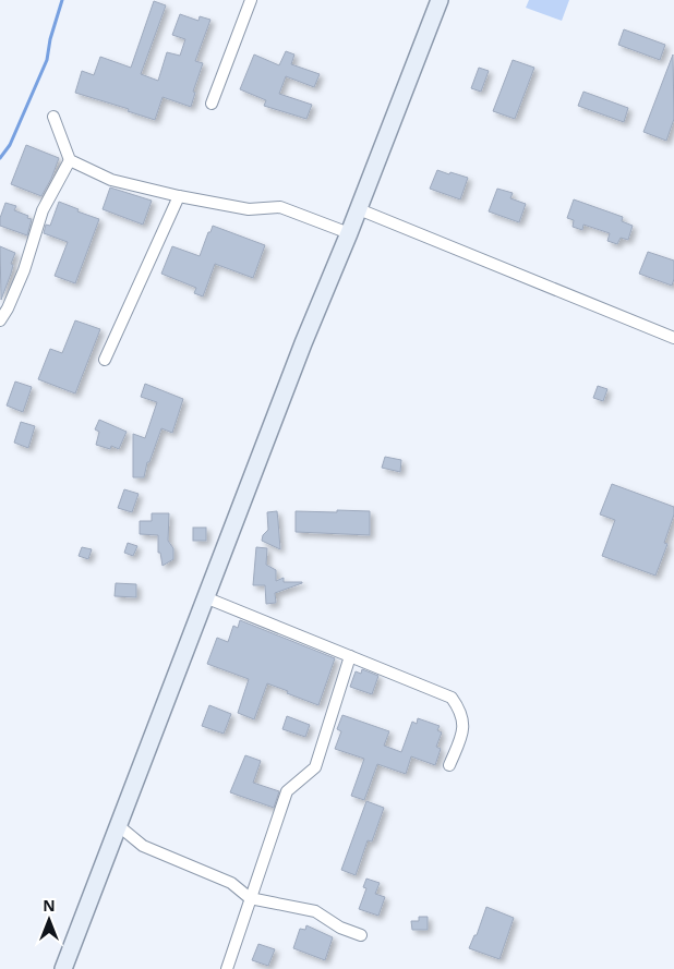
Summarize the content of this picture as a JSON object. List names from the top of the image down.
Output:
{
  "north": "top"
}
